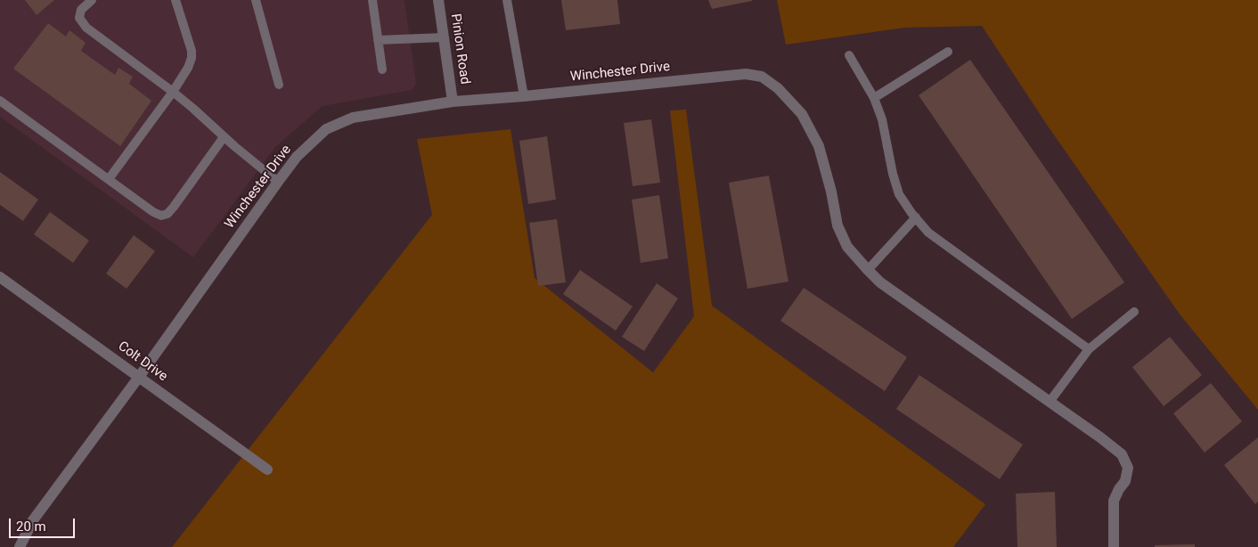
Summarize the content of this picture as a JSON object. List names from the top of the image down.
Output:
{
  "streets": {
    "street": ["Pinion Road", "Winchester Drive", "Colt Drive"]
  },
  "crossings": [
    ["Pinion Road", "Winchester Drive"],
    ["Winchester Drive", "Colt Drive"]
  ],
  "scale_bar": "20 m"
}
